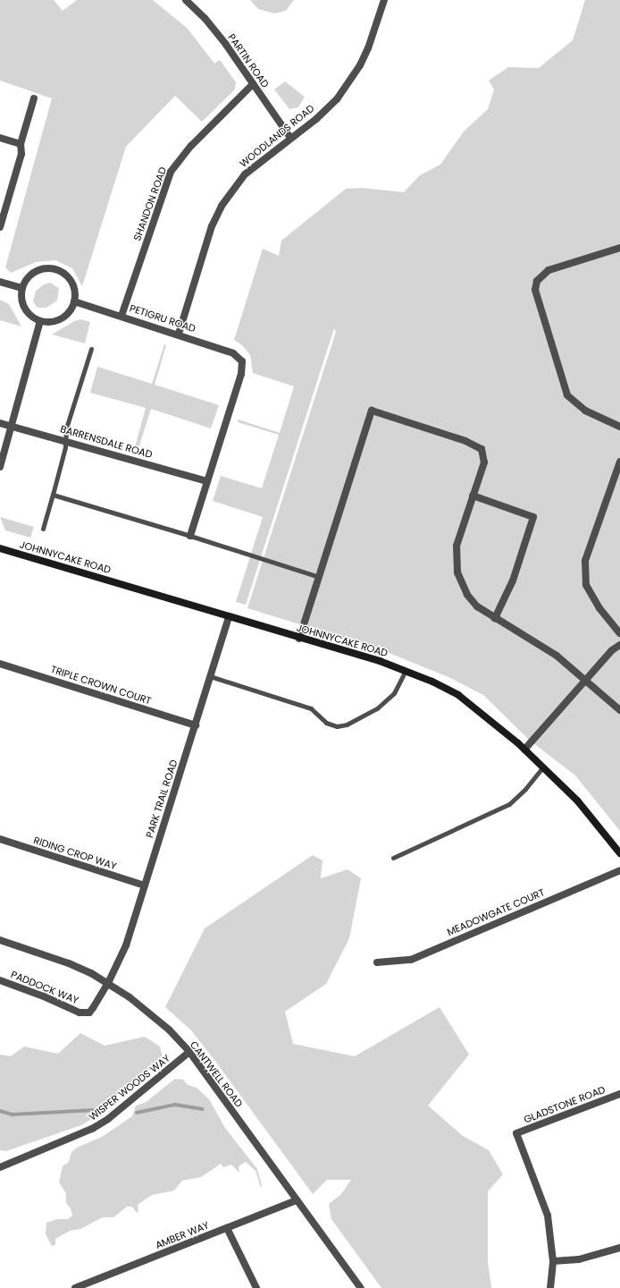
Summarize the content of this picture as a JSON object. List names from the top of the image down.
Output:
{
  "streets": {
    "street": [
      "PARTIN ROAD",
      "WOODLANDS ROAD",
      "SHANDON ROAD",
      "PETIGRU ROAD",
      "BARRENSDALE ROAD",
      "JOHNNYCAKE ROAD",
      "TRIPLE CROWN COURT",
      "PARK TRAIL ROAD",
      "RIDING CROP WAY",
      "MEADOWGATE COURT",
      "PADDOCK WAY",
      "CANTWELL ROAD",
      "WISPER WOODS WAY",
      "GLADSTONE ROAD",
      "AMBER WAY"
    ]
  },
  "crossings": [
    ["PARTIN ROAD", "WOODLANDS ROAD"],
    ["PARTIN ROAD", "SHANDON ROAD"],
    ["WOODLANDS ROAD", "PETIGRU ROAD"],
    ["SHANDON ROAD", "PETIGRU ROAD"],
    ["PETIGRU ROAD", "BARRENSDALE ROAD"],
    ["JOHNNYCAKE ROAD", "PARK TRAIL ROAD"],
    ["TRIPLE CROWN COURT", "PARK TRAIL ROAD"],
    ["PARK TRAIL ROAD", "RIDING CROP WAY"],
    ["PARK TRAIL ROAD", "PADDOCK WAY"],
    ["PARK TRAIL ROAD", "CANTWELL ROAD"],
    ["PADDOCK WAY", "CANTWELL ROAD"],
    ["CANTWELL ROAD", "WISPER WOODS WAY"],
    ["CANTWELL ROAD", "AMBER WAY"]
  ]
}
